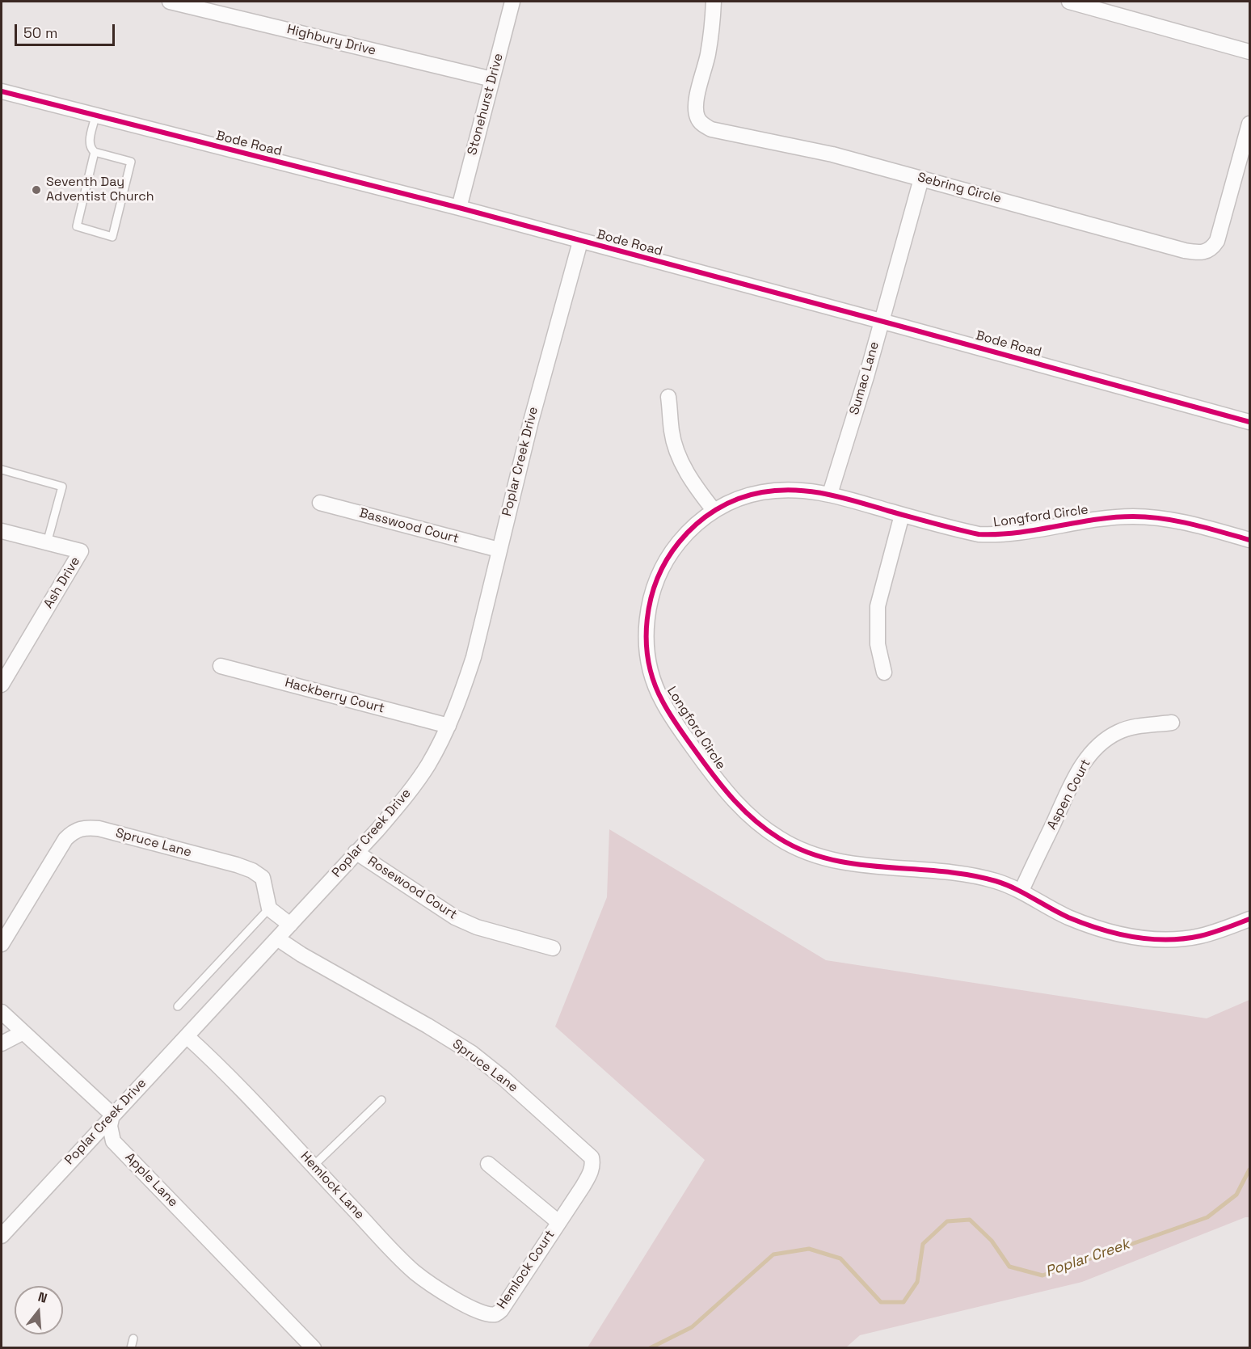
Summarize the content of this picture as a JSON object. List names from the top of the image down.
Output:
{
  "streets": {
    "street": [
      "Highbury Drive",
      "Stonehurst Drive",
      "Bode Road",
      "Sebring Circle",
      "Sumac Lane",
      "Poplar Creek Drive",
      "Longford Circle",
      "Basswood Court",
      "Ash Drive",
      "Hackberry Court",
      "Aspen Court",
      "Spruce Lane",
      "Rosewood Court",
      "Apple Lane",
      "Hemlock Lane",
      "Hemlock Court"
    ]
  },
  "crossings": [
    ["Highbury Drive", "Stonehurst Drive"],
    ["Stonehurst Drive", "Bode Road"],
    ["Bode Road", "Sumac Lane"],
    ["Bode Road", "Poplar Creek Drive"],
    ["Sebring Circle", "Sumac Lane"],
    ["Sumac Lane", "Longford Circle"],
    ["Poplar Creek Drive", "Basswood Court"],
    ["Poplar Creek Drive", "Hackberry Court"],
    ["Poplar Creek Drive", "Spruce Lane"],
    ["Poplar Creek Drive", "Rosewood Court"],
    ["Poplar Creek Drive", "Apple Lane"],
    ["Poplar Creek Drive", "Hemlock Lane"],
    ["Longford Circle", "Aspen Court"],
    ["Spruce Lane", "Hemlock Court"],
    ["Hemlock Lane", "Hemlock Court"]
  ],
  "water": ["Poplar Creek"],
  "places": ["Seventh Day Adventist Church"],
  "scale_bar": "50 m",
  "north": "top"
}
